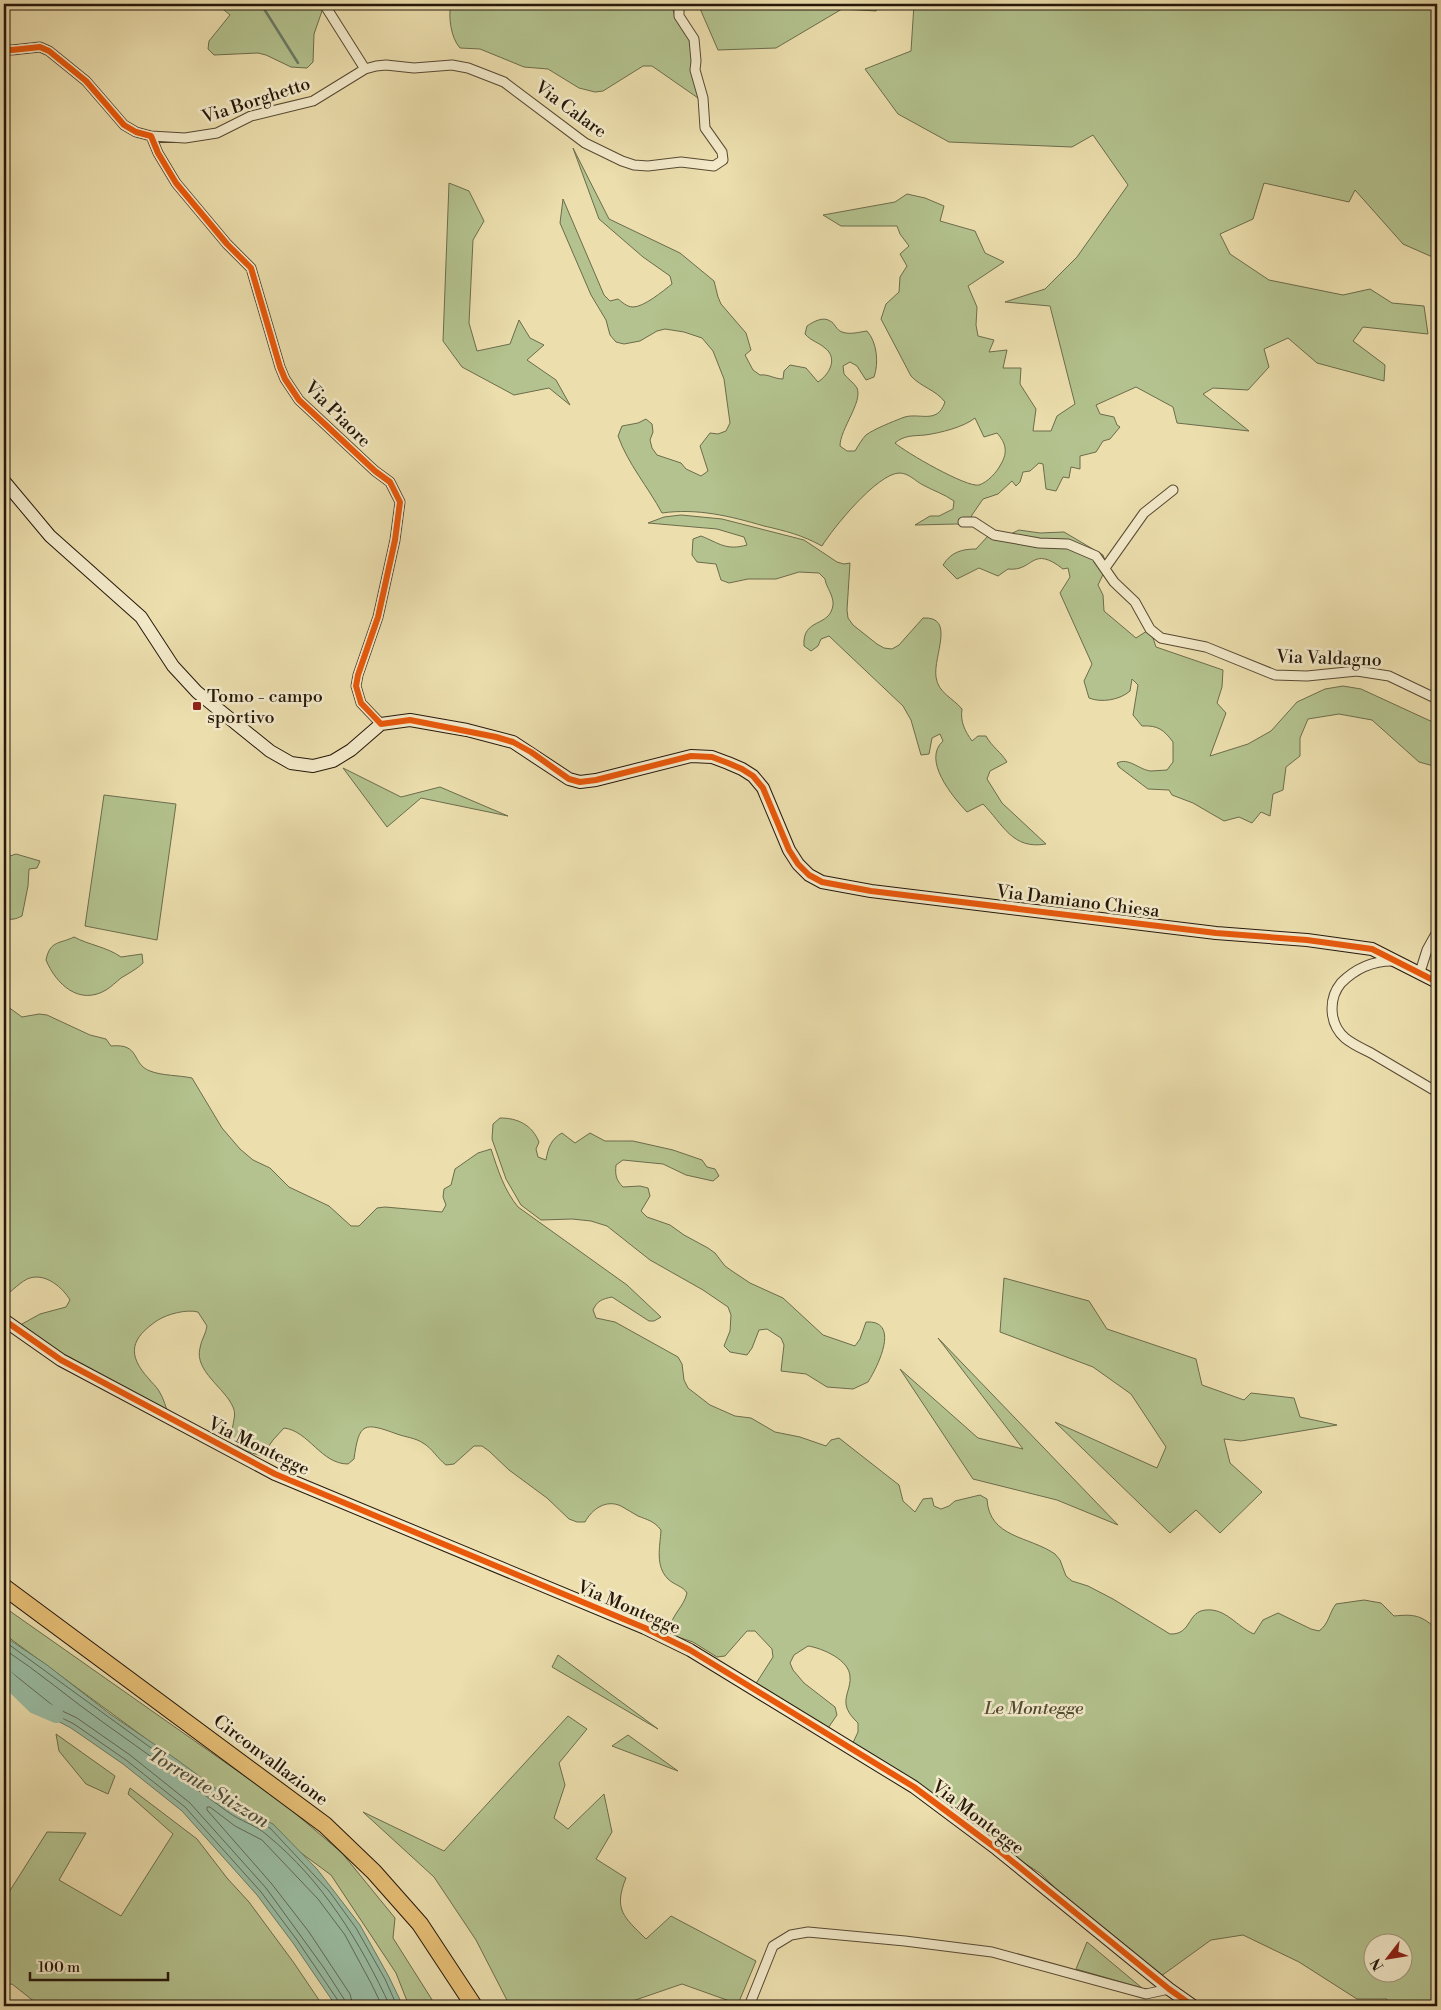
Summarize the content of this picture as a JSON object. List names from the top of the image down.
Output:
{
  "streets": {
    "highway": ["Circonvallazione"],
    "street": [
      "Via Borghetto",
      "Via Calare",
      "Via Piaore",
      "Via Valdagno",
      "Via Damiano Chiesa",
      "Via Montegge"
    ]
  },
  "crossings": [
    ["Via Borghetto", "Via Calare"],
    ["Via Borghetto", "Via Piaore"],
    ["Via Piaore", "Via Damiano Chiesa"]
  ],
  "water": ["Torrente Stizzon"],
  "parks": ["Le Montegge"],
  "places": {
    "transit": ["Tomo - campo sportivo"]
  },
  "scale_bar": "100 m",
  "north": "bottom left"
}
